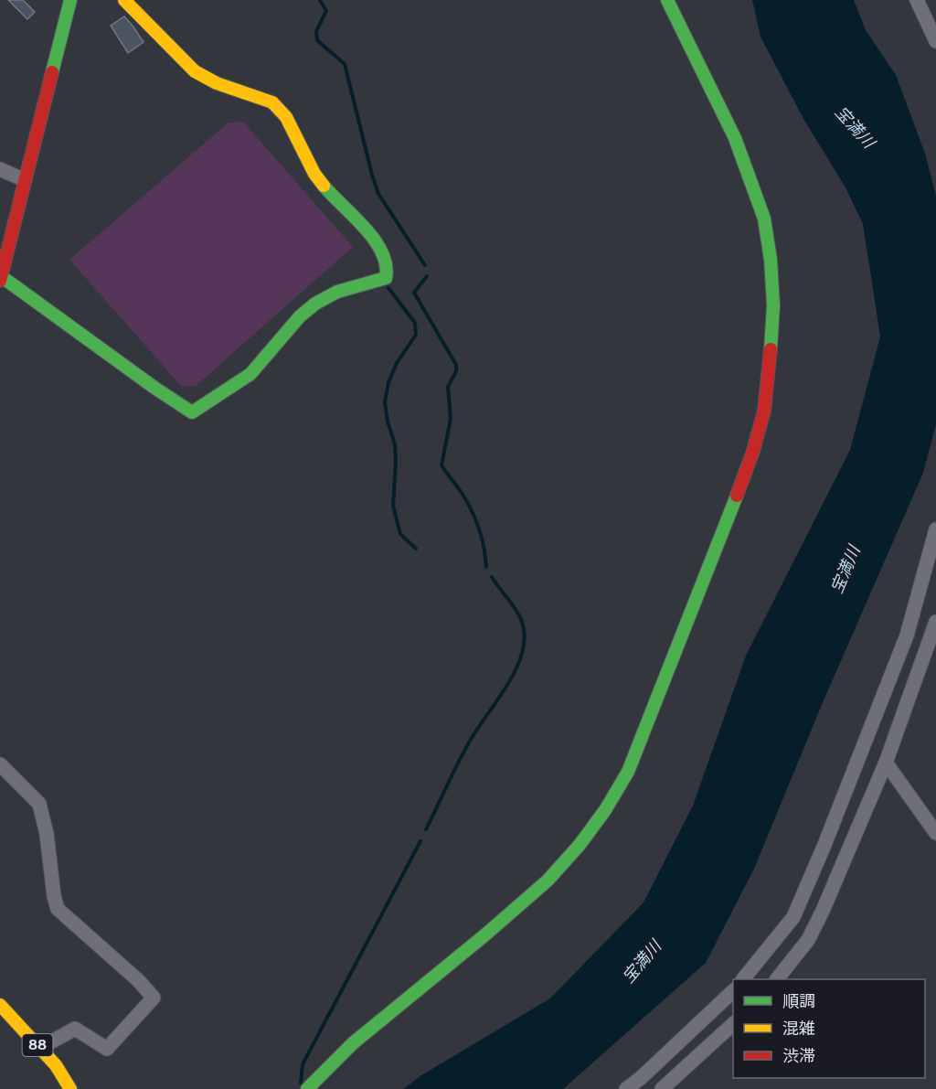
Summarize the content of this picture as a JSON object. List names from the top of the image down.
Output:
{
  "streets": {
    "street": ["88"]
  },
  "water": ["宝満川"],
  "legend": ["順調", "混雑", "渋滞"]
}
